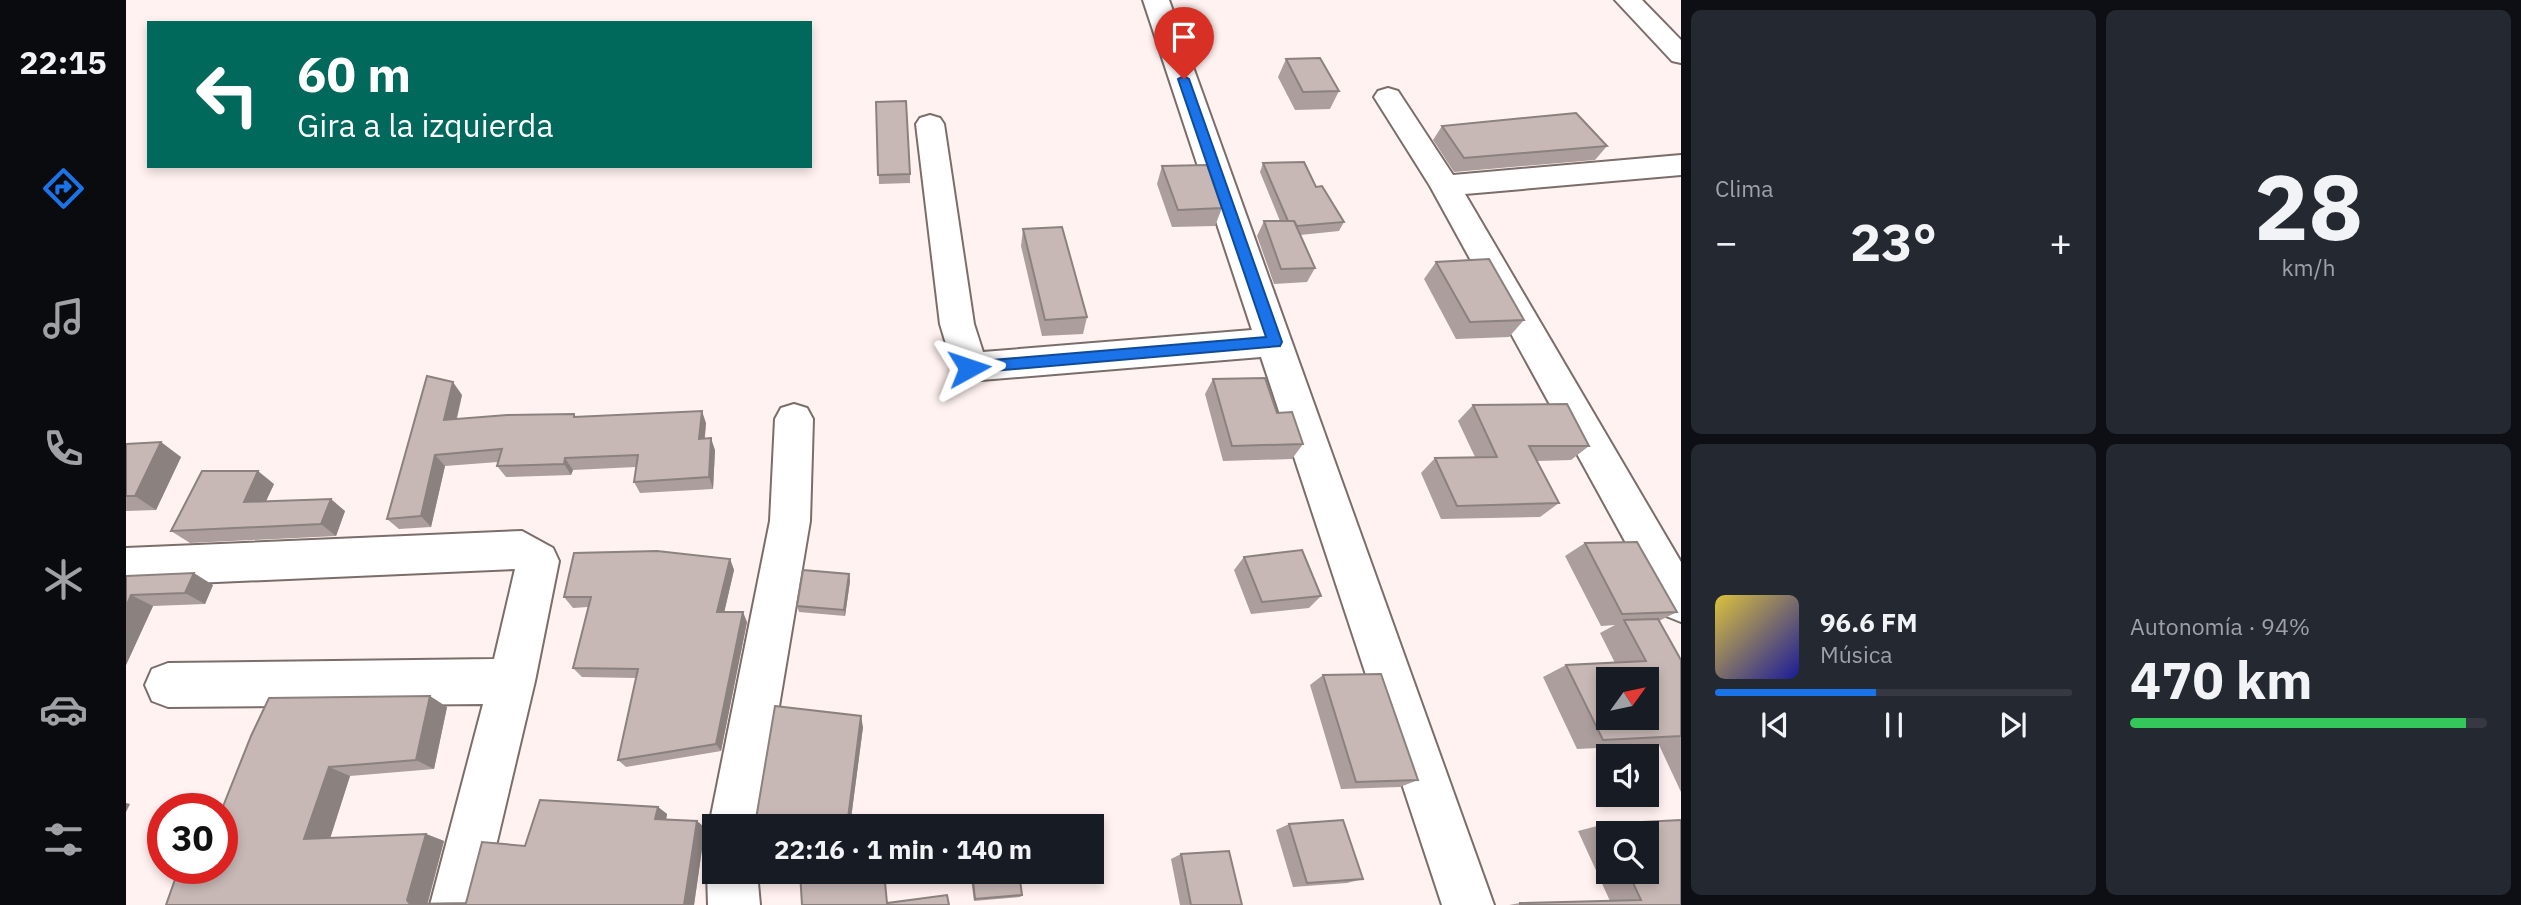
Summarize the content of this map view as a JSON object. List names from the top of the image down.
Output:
{
  "north": "top right",
  "page": {
    "tabs": "22:15",
    "tile": [
      "Clima",
      ["28", "km/h"],
      ["Autonomía · 94%", "470 km"]
    ],
    "turn": ["60 m", "Gira a la izquierda"],
    "heat": ["−", "23°", "+"],
    "song": ["96.6 FM", "Música"],
    "limit": "30",
    "trip": "22:16 · 1 min · 140 m"
  }
}
